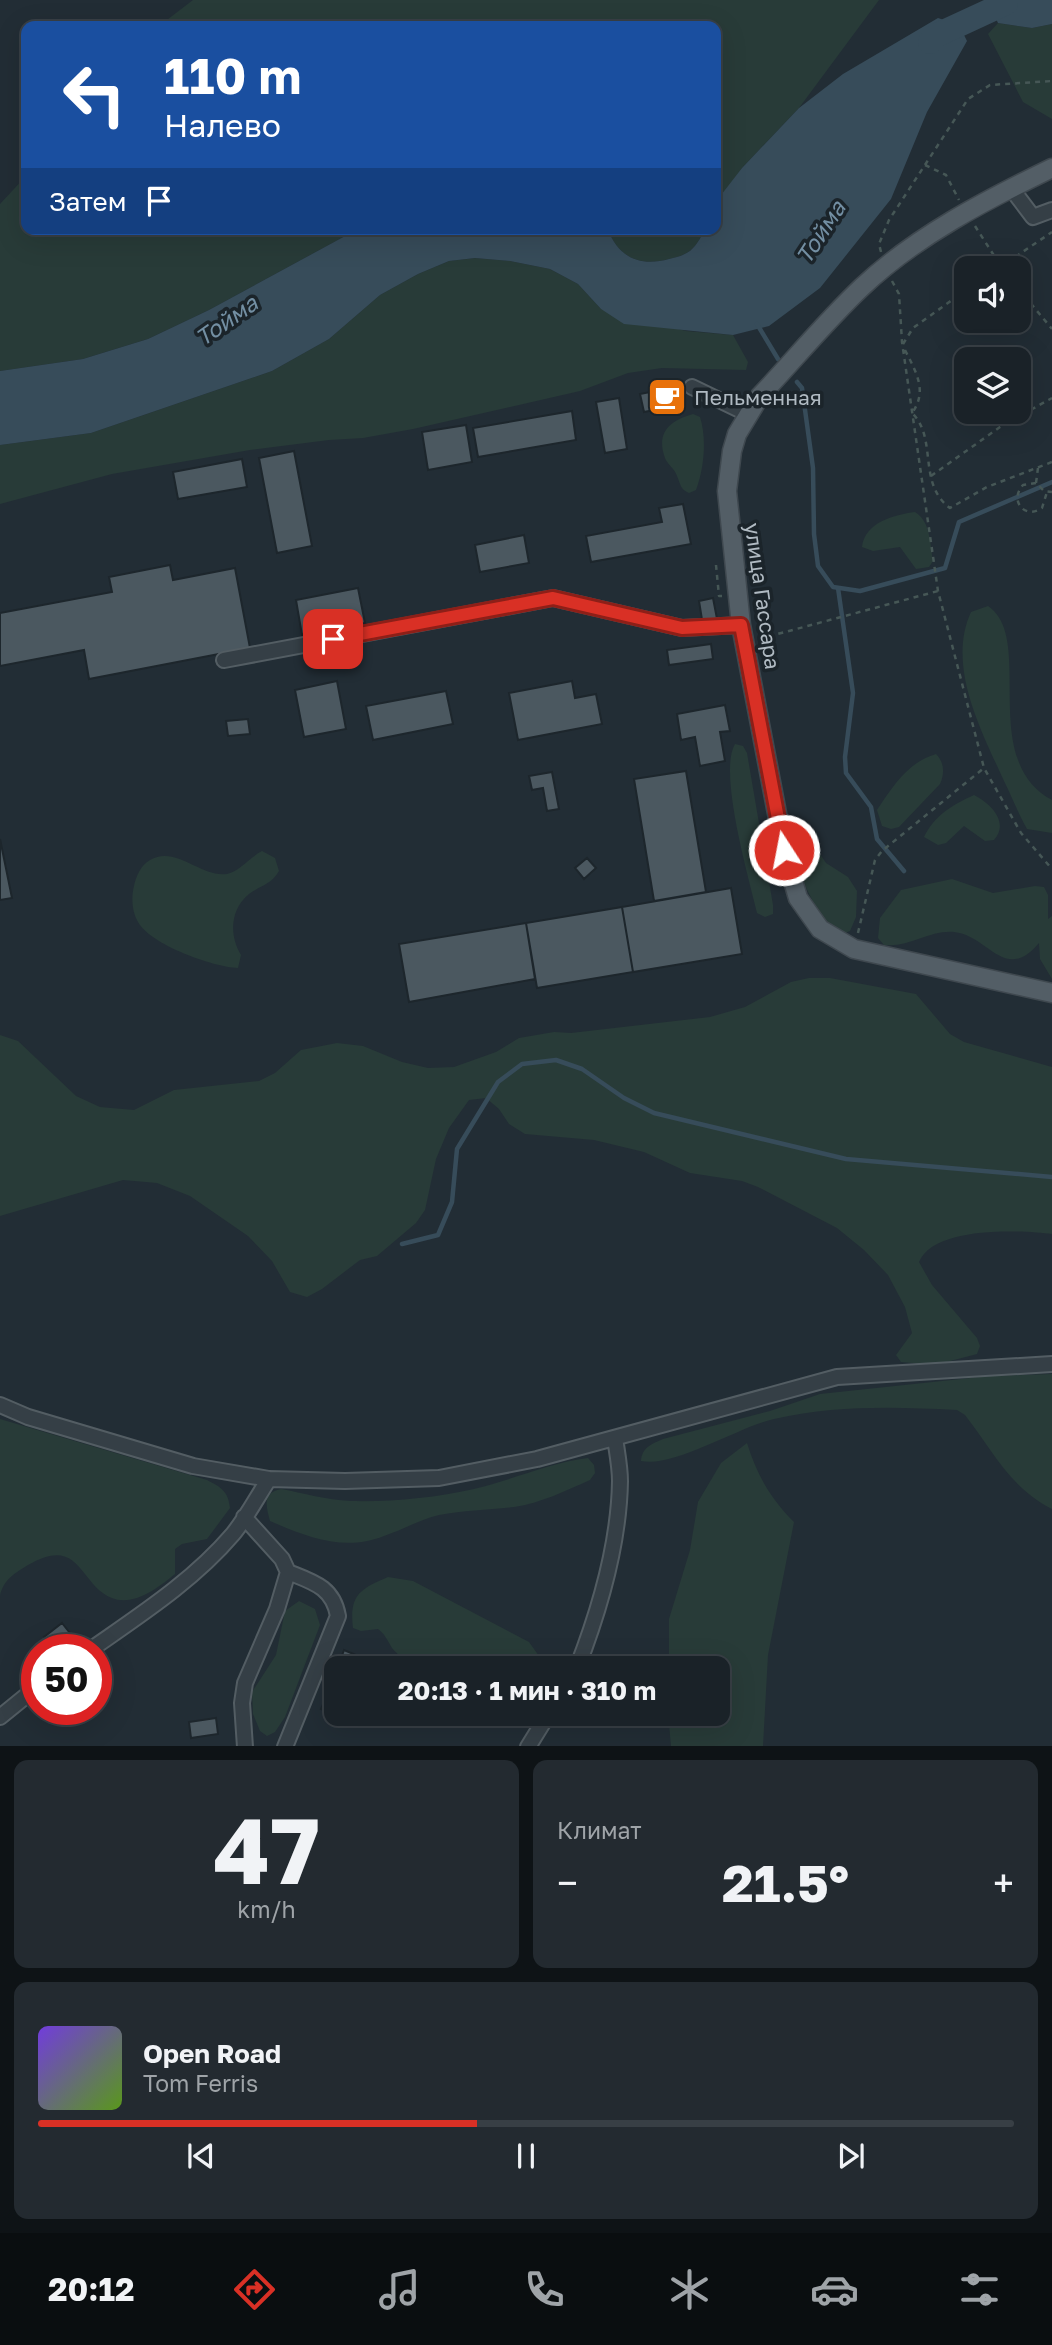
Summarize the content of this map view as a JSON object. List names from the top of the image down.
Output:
{
  "streets": {
    "main road": ["улица Гассара"]
  },
  "water": ["Тойма"],
  "places": {
    "cafe": ["Пельменная"]
  },
  "page": {
    "turn": ["110 m", "Налево"],
    "then": "Затем",
    "limit": "50",
    "trip": "20:13 · 1 мин · 310 m",
    "tile": [
      ["47", "km/h"],
      "Климат"
    ],
    "heat": ["−", "21.5°", "+"],
    "song": ["Open Road", "Tom Ferris"],
    "tabs": "20:12"
  }
}
